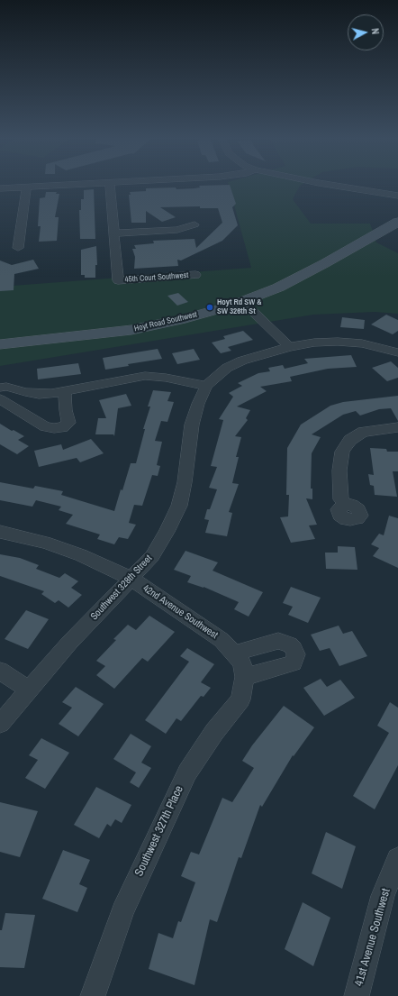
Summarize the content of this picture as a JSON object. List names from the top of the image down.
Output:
{
  "streets": {
    "main road": ["Hoyt Road Southwest"],
    "street": [
      "45th Court Southwest",
      "Southwest 328th Street",
      "42nd Avenue Southwest",
      "Southwest 327th Place",
      "41st Avenue Southwest"
    ]
  },
  "crossings": [
    ["Southwest 328th Street", "42nd Avenue Southwest"],
    ["42nd Avenue Southwest", "Southwest 327th Place"]
  ],
  "places": ["Hoyt Rd SW & SW 326th St"],
  "north": "right"
}
